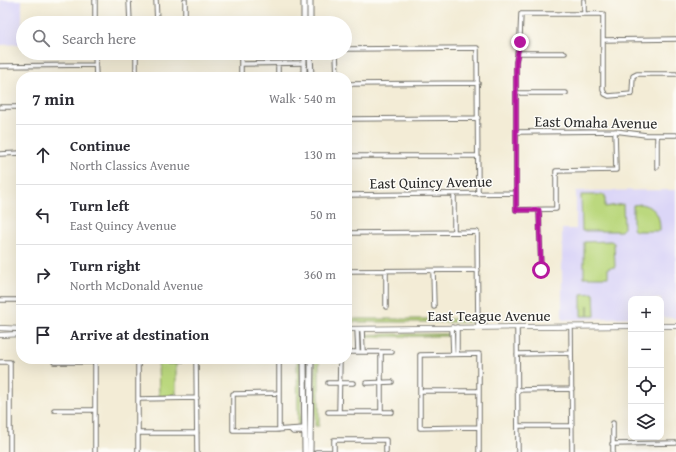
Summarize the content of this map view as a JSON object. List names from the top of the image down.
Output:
{
  "streets": {
    "street": ["East Omaha Avenue", "East Quincy Avenue", "East Teague Avenue"]
  },
  "page": {
    "search": "Search here",
    "heading": ["7 min", "Walk · 540 m"],
    "list": [
      ["Continue", "North Classics Avenue", "130 m"],
      ["Turn left", "East Quincy Avenue", "50 m"],
      ["Turn right", "North McDonald Avenue", "360 m"],
      "Arrive at destination"
    ],
    "map_buttons": ["+", "−"]
  }
}
